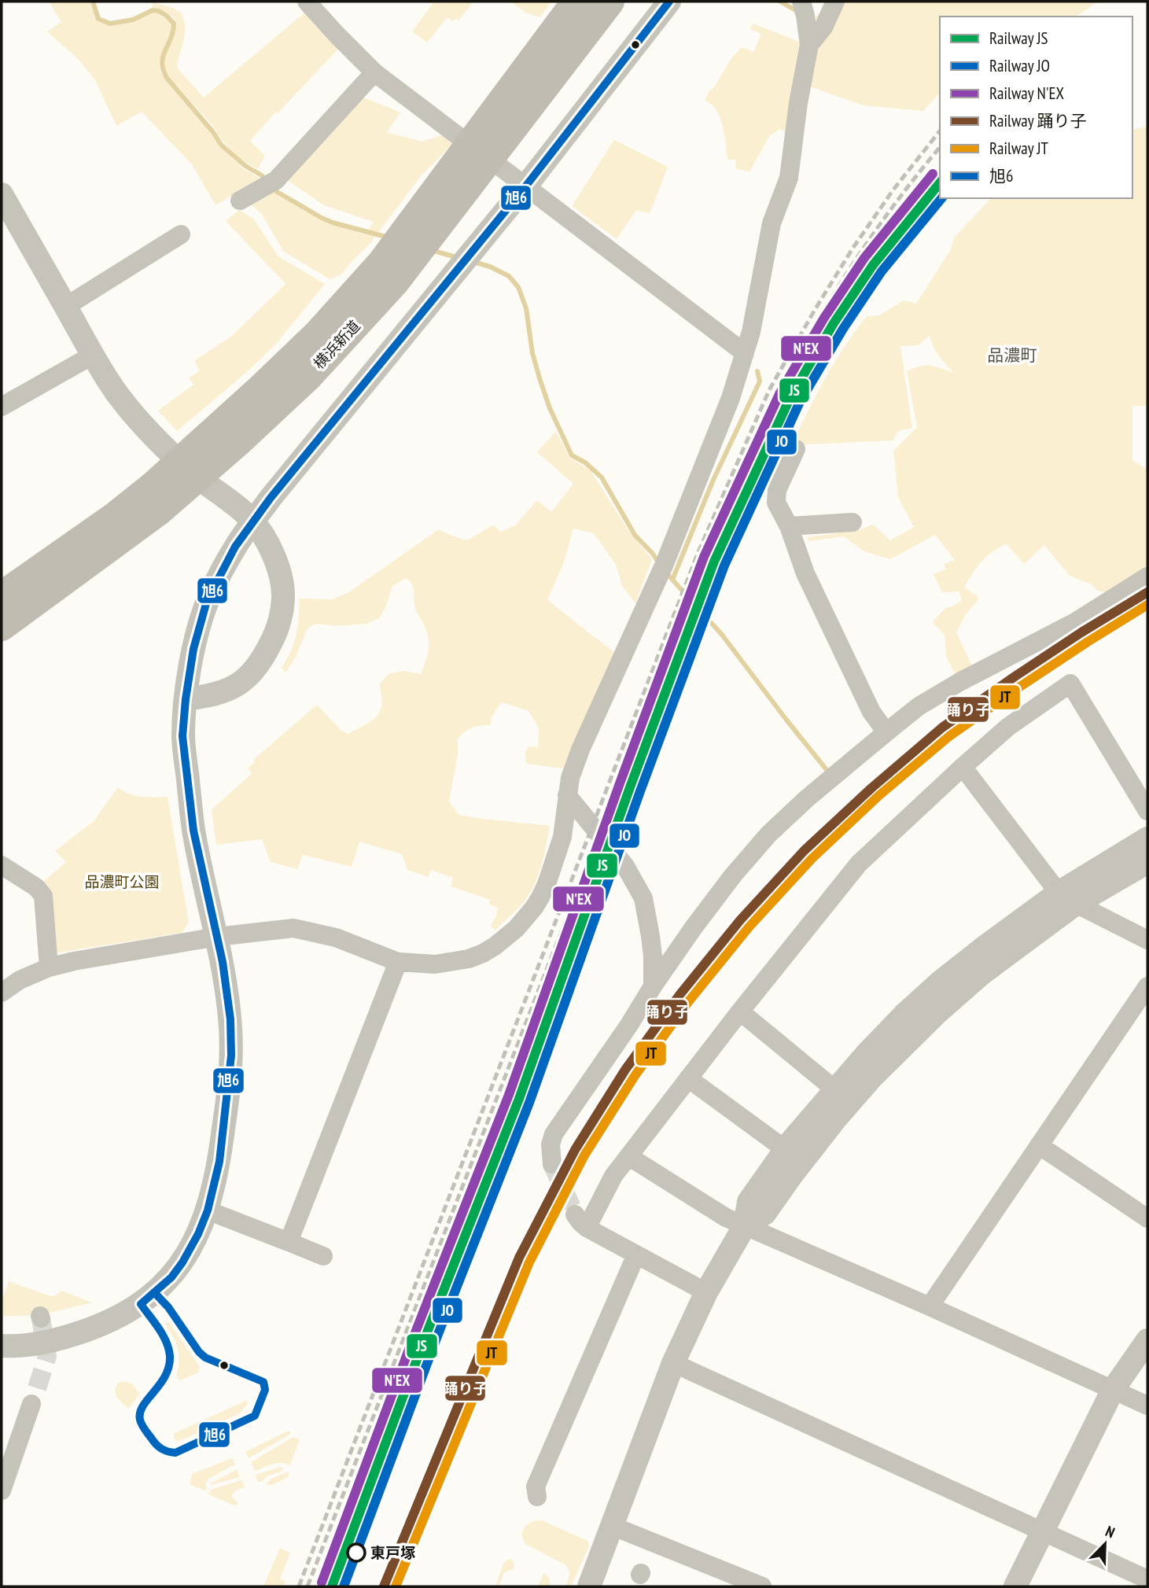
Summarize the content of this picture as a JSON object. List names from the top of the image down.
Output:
{
  "streets": {
    "highway": ["横浜新道"]
  },
  "districts": ["品濃町"],
  "parks": ["品濃町公園"],
  "places": ["東戸塚"],
  "lines": [
    "transit line 旭6",
    "rail line N'EX",
    "rail line JS",
    "rail line JO",
    "rail line 踊り子",
    "rail line JT"
  ],
  "legend": [
    "Railway JS",
    "Railway JO",
    "Railway N'EX",
    "Railway 踊り子",
    "Railway JT",
    "旭6"
  ],
  "north": "top right"
}
